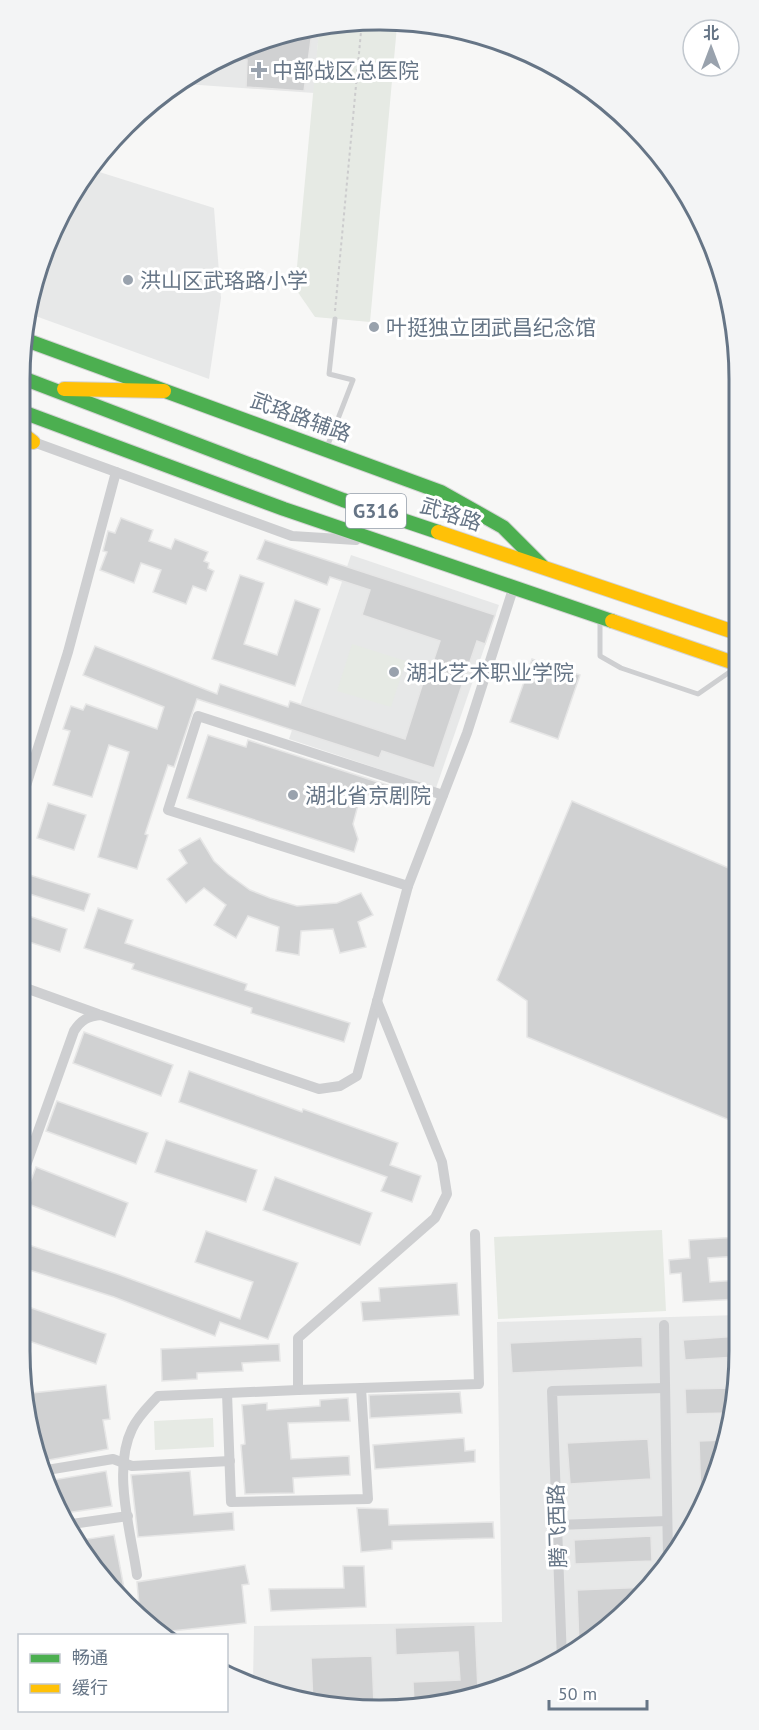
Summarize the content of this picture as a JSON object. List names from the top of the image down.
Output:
{
  "streets": {
    "main road": ["武珞路辅路", "G316", "武珞路"],
    "street": ["腾飞西路"]
  },
  "crossings": [
    ["武珞路辅路", "武珞路"]
  ],
  "places": {
    "health": ["中部战区总医院"],
    "other": [
      "洪山区武珞路小学",
      "叶挺独立团武昌纪念馆",
      "湖北艺术职业学院",
      "湖北省京剧院"
    ]
  },
  "legend": ["畅通", "缓行"],
  "scale_bar": "50 m",
  "north": "top"
}
